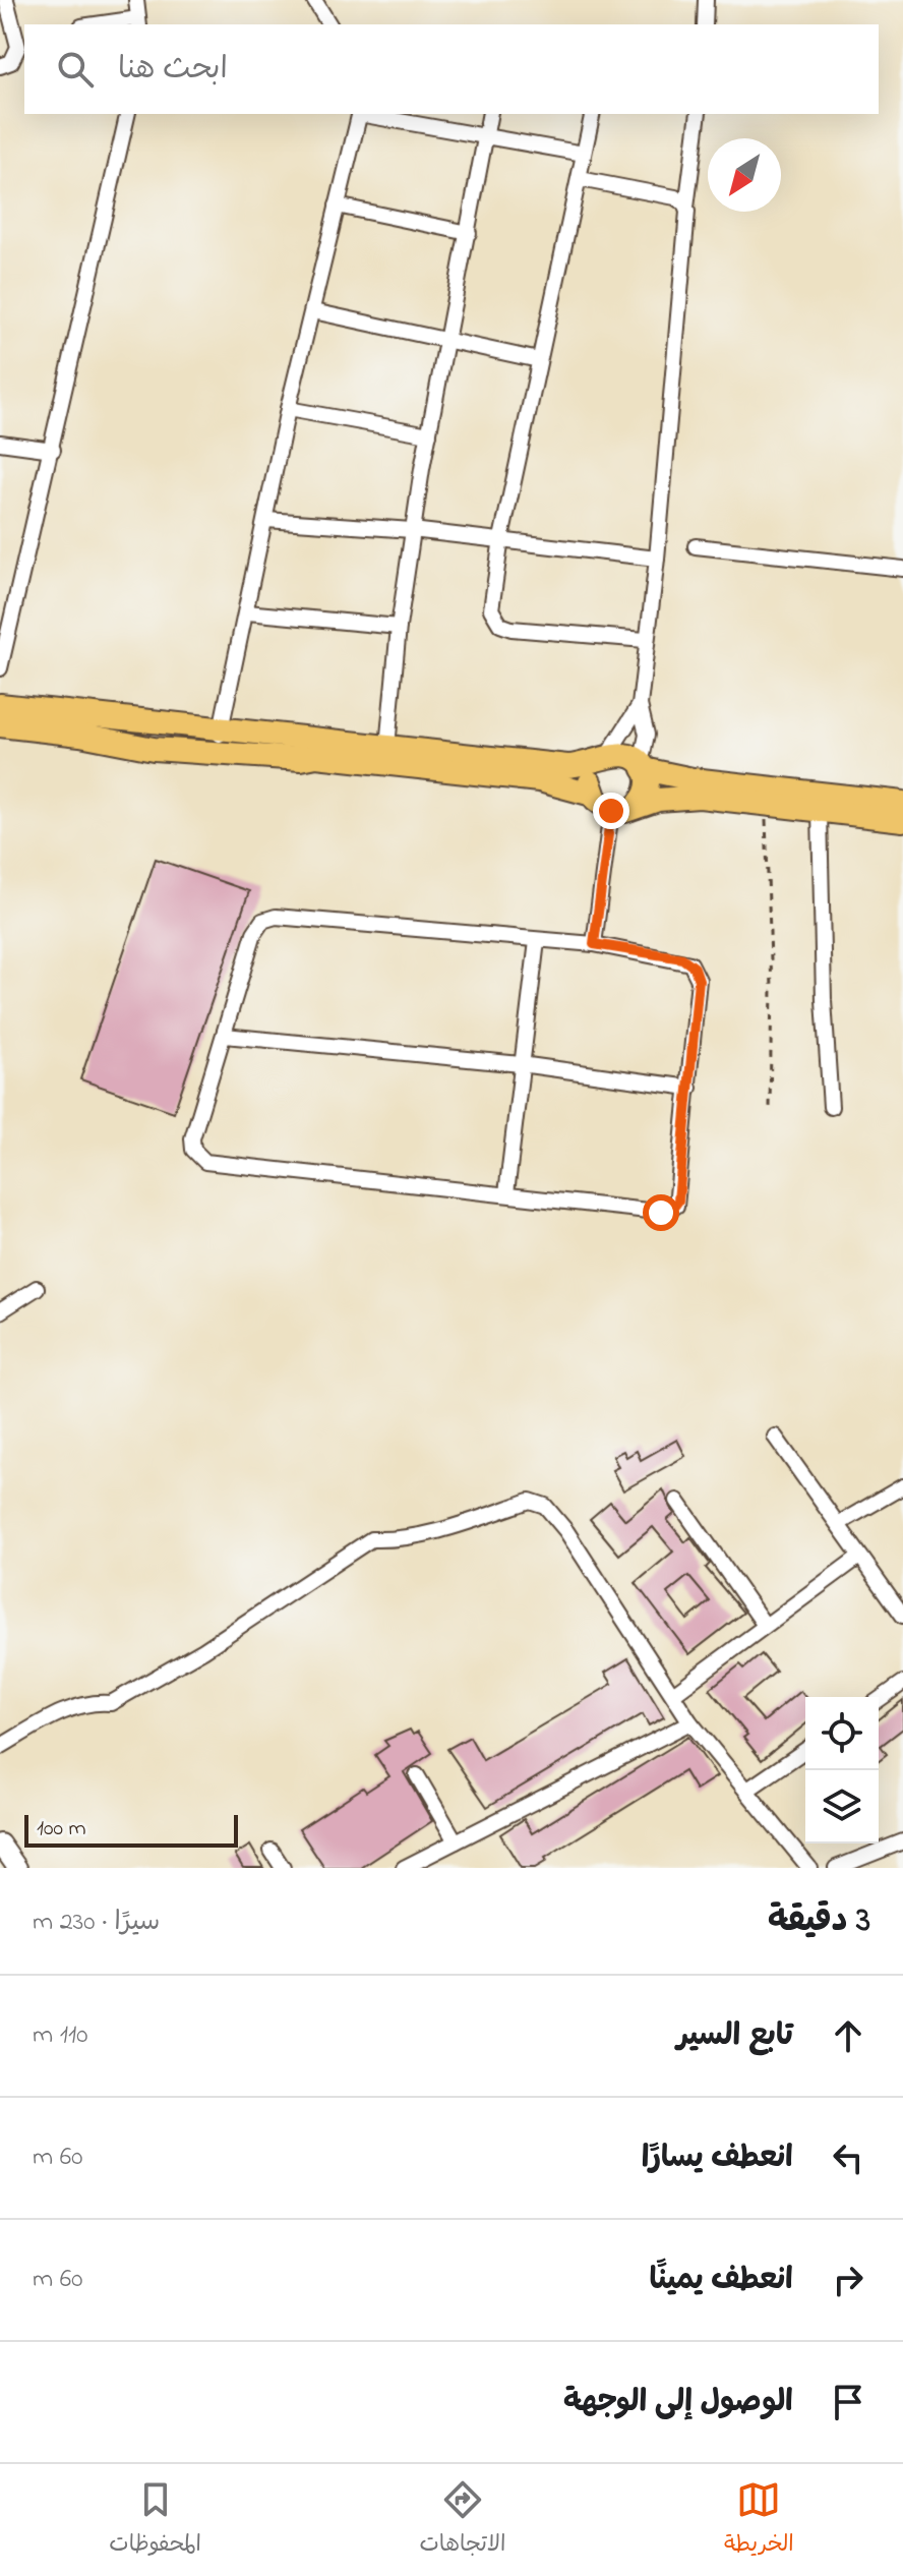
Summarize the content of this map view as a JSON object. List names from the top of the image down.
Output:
{
  "scale_bar": "100 m",
  "north": "bottom left",
  "page": {
    "search": "ابحث هنا",
    "scale": "100 m",
    "heading": ["3 دقيقة", "سيرًا · 230 m"],
    "list": [
      ["تابع السير", "110 m"],
      ["انعطف يسارًا", "60 m"],
      ["انعطف يمينًا", "60 m"],
      "الوصول إلى الوجهة"
    ],
    "nav": ["الخريطة", "الاتجاهات", "المحفوظات"]
  }
}
